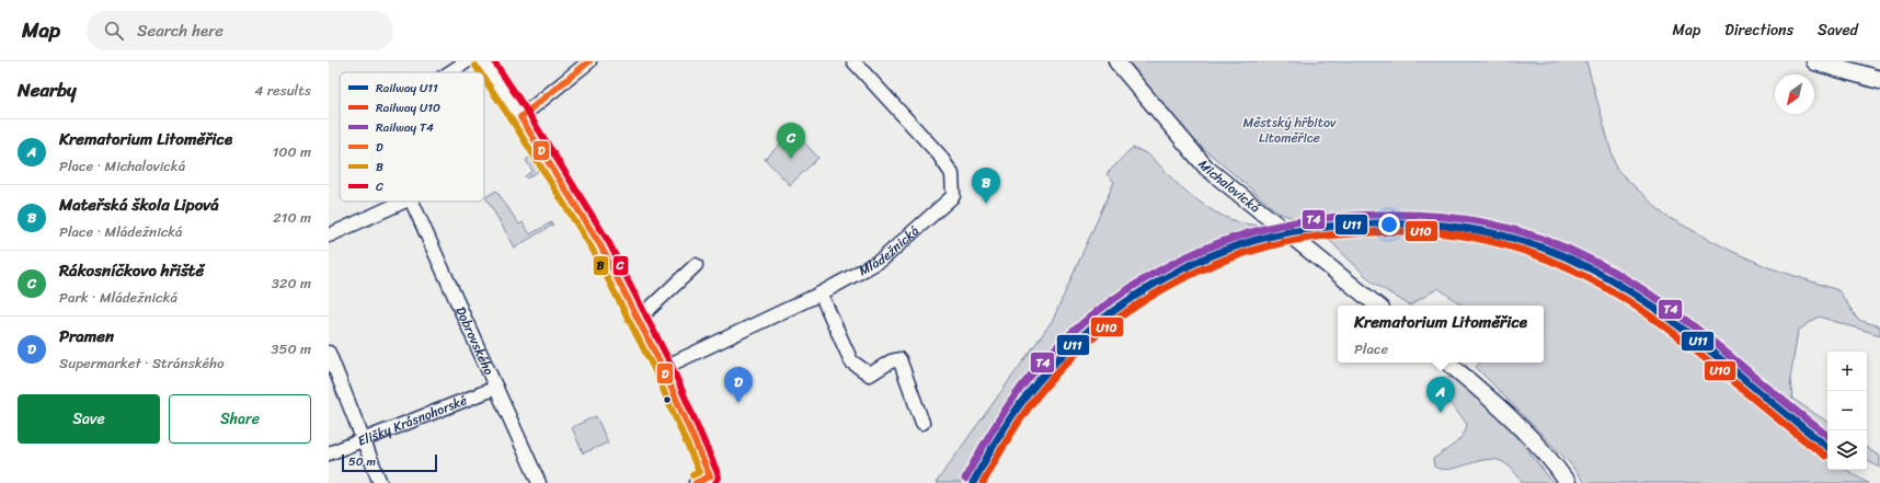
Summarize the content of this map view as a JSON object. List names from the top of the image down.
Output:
{
  "streets": {
    "street": [
      "Michalovická",
      "Mládežnická",
      "Dobrovského",
      "Elišky Krásnohorské"
    ]
  },
  "crossings": [
    ["Dobrovského", "Elišky Krásnohorské"]
  ],
  "parks": ["Městský hřbitov Litoměřice"],
  "lines": [
    "transit line D",
    "transit line C",
    "transit line B",
    "rail line T4",
    "rail line U11",
    "rail line U10"
  ],
  "legend": [
    "Railway U11",
    "Railway U10",
    "Railway T4",
    "D",
    "B",
    "C"
  ],
  "scale_bar": "50 m",
  "north": "bottom left",
  "page": {
    "header": "Map",
    "search": "Search here",
    "nav": ["Map", "Directions", "Saved"],
    "heading": ["Nearby", "4 results"],
    "list": [
      {
        "mark": "A",
        "name": "Krematorium Litoměřice",
        "note": "Place · Michalovická",
        "value": "100 m"
      },
      {
        "mark": "B",
        "name": "Mateřská škola Lipová",
        "note": "Place · Mládežnická",
        "value": "210 m"
      },
      {
        "mark": "C",
        "name": "Rákosníčkovo hřiště",
        "note": "Park · Mládežnická",
        "value": "320 m"
      },
      {
        "mark": "D",
        "name": "Pramen",
        "note": "Supermarket · Stránského",
        "value": "350 m"
      }
    ],
    "pins": [
      "C",
      "B",
      "D",
      "A"
    ],
    "popup": ["Krematorium Litoměřice", "Place"],
    "map_buttons": ["+", "−"],
    "buttons": ["Save", "Share"],
    "scale": "50 m"
  }
}
